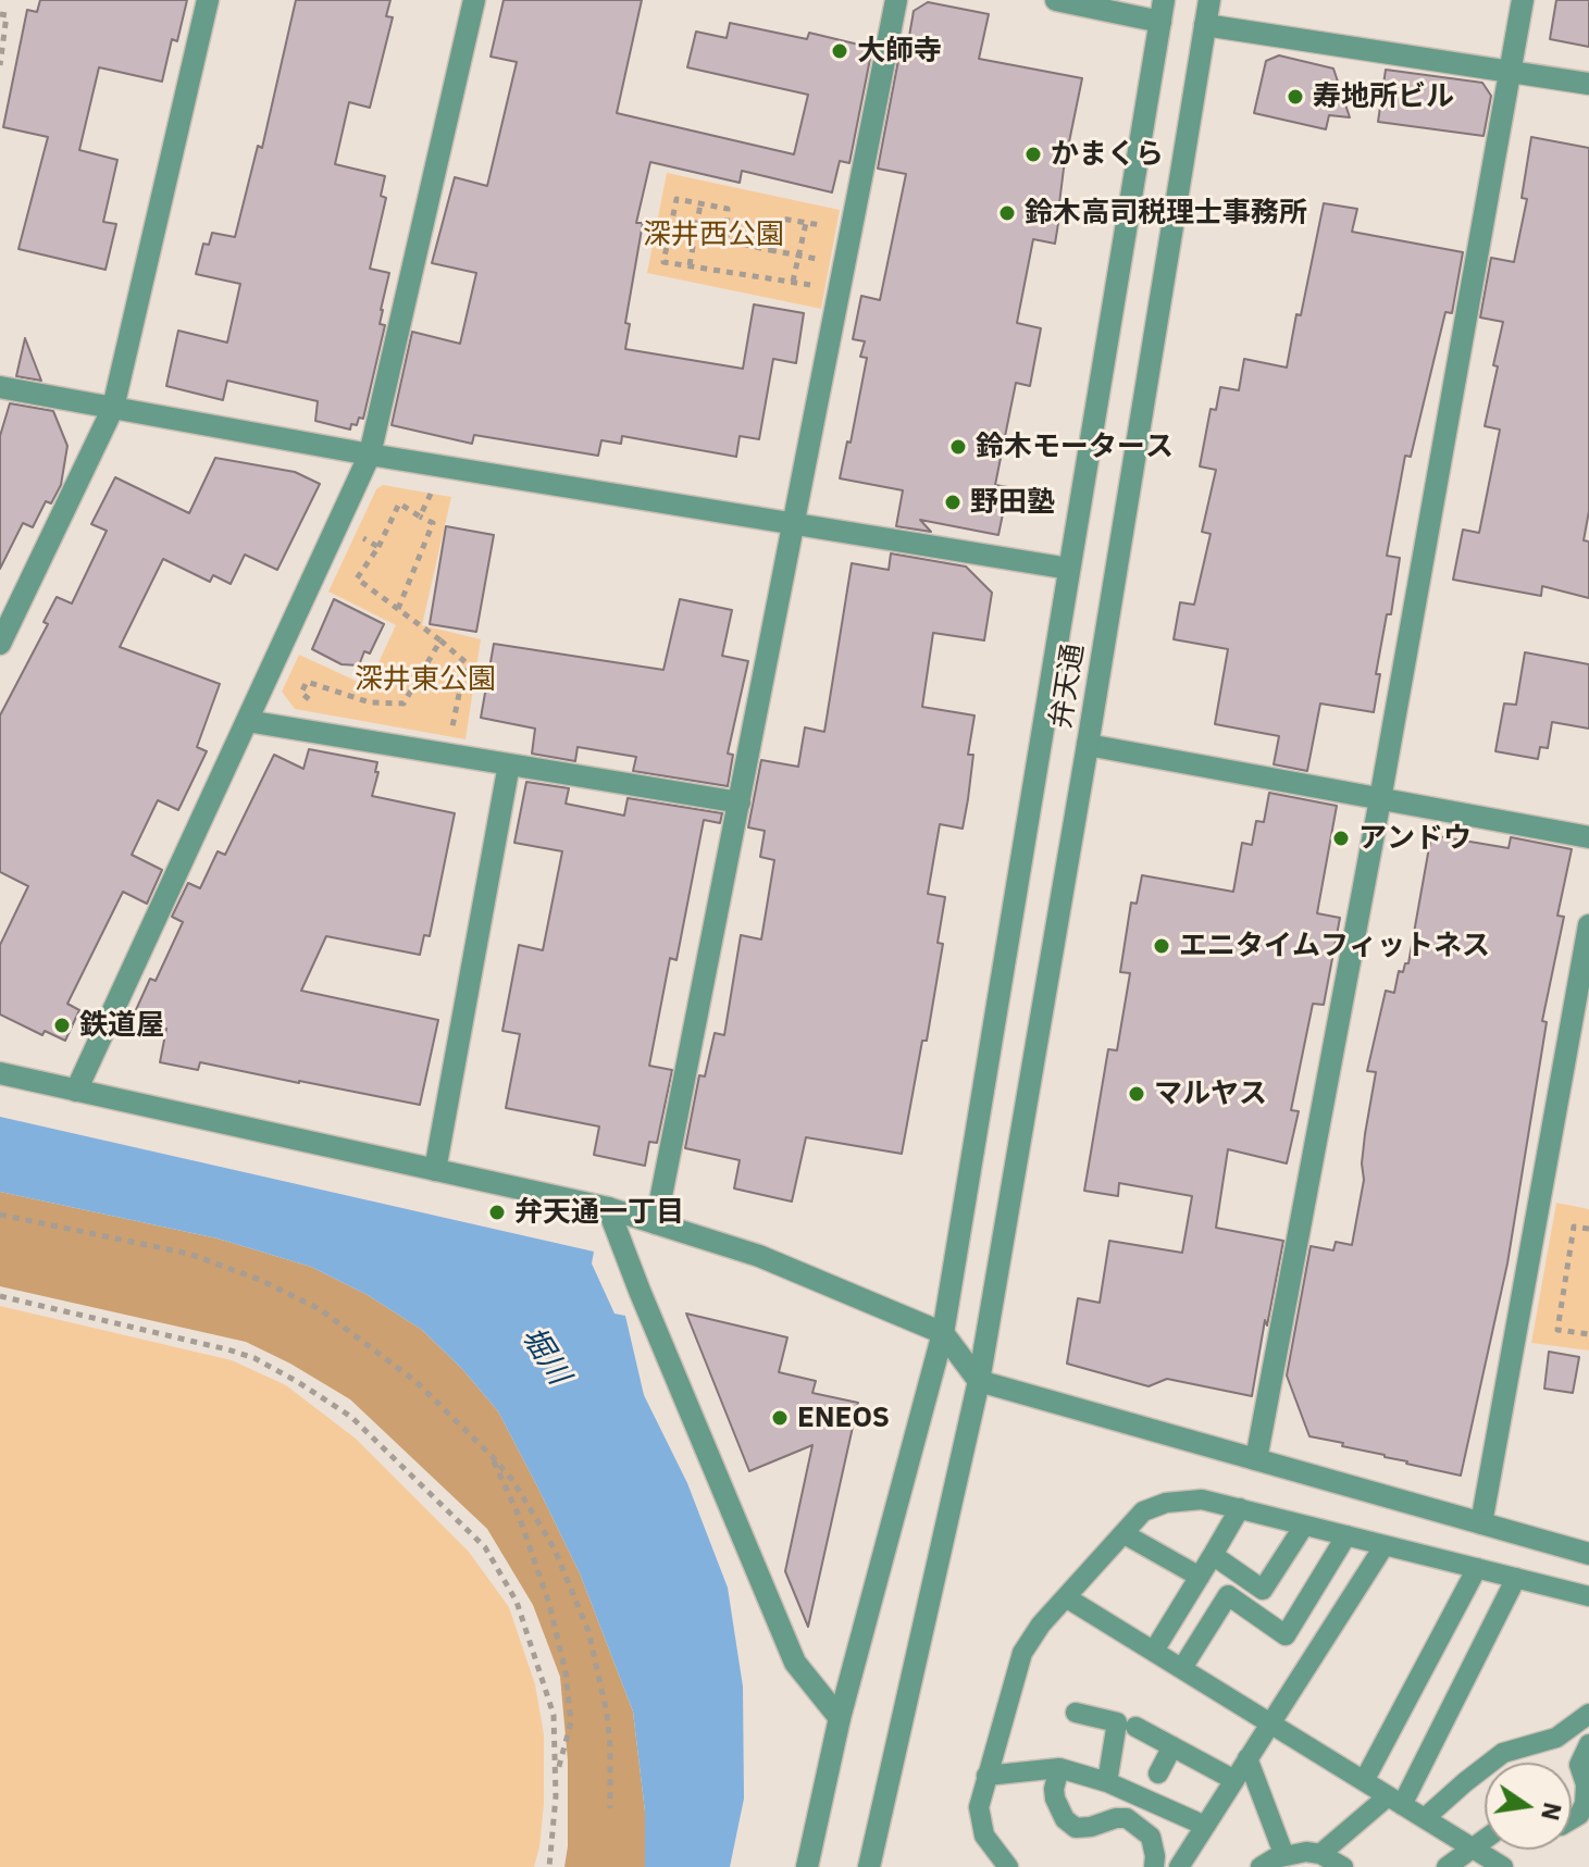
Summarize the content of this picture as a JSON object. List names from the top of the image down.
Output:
{
  "streets": {
    "street": ["弁天通"]
  },
  "water": ["堀川"],
  "parks": ["深井西公園", "深井東公園"],
  "places": [
    "大師寺",
    "寿地所ビル",
    "かまくら",
    "鈴木高司税理士事務所",
    "鈴木モータース",
    "野田塾",
    "アンドウ",
    "エニタイムフィットネス",
    "鉄道屋",
    "マルヤス",
    "弁天通一丁目",
    "ENEOS"
  ],
  "north": "right"
}
